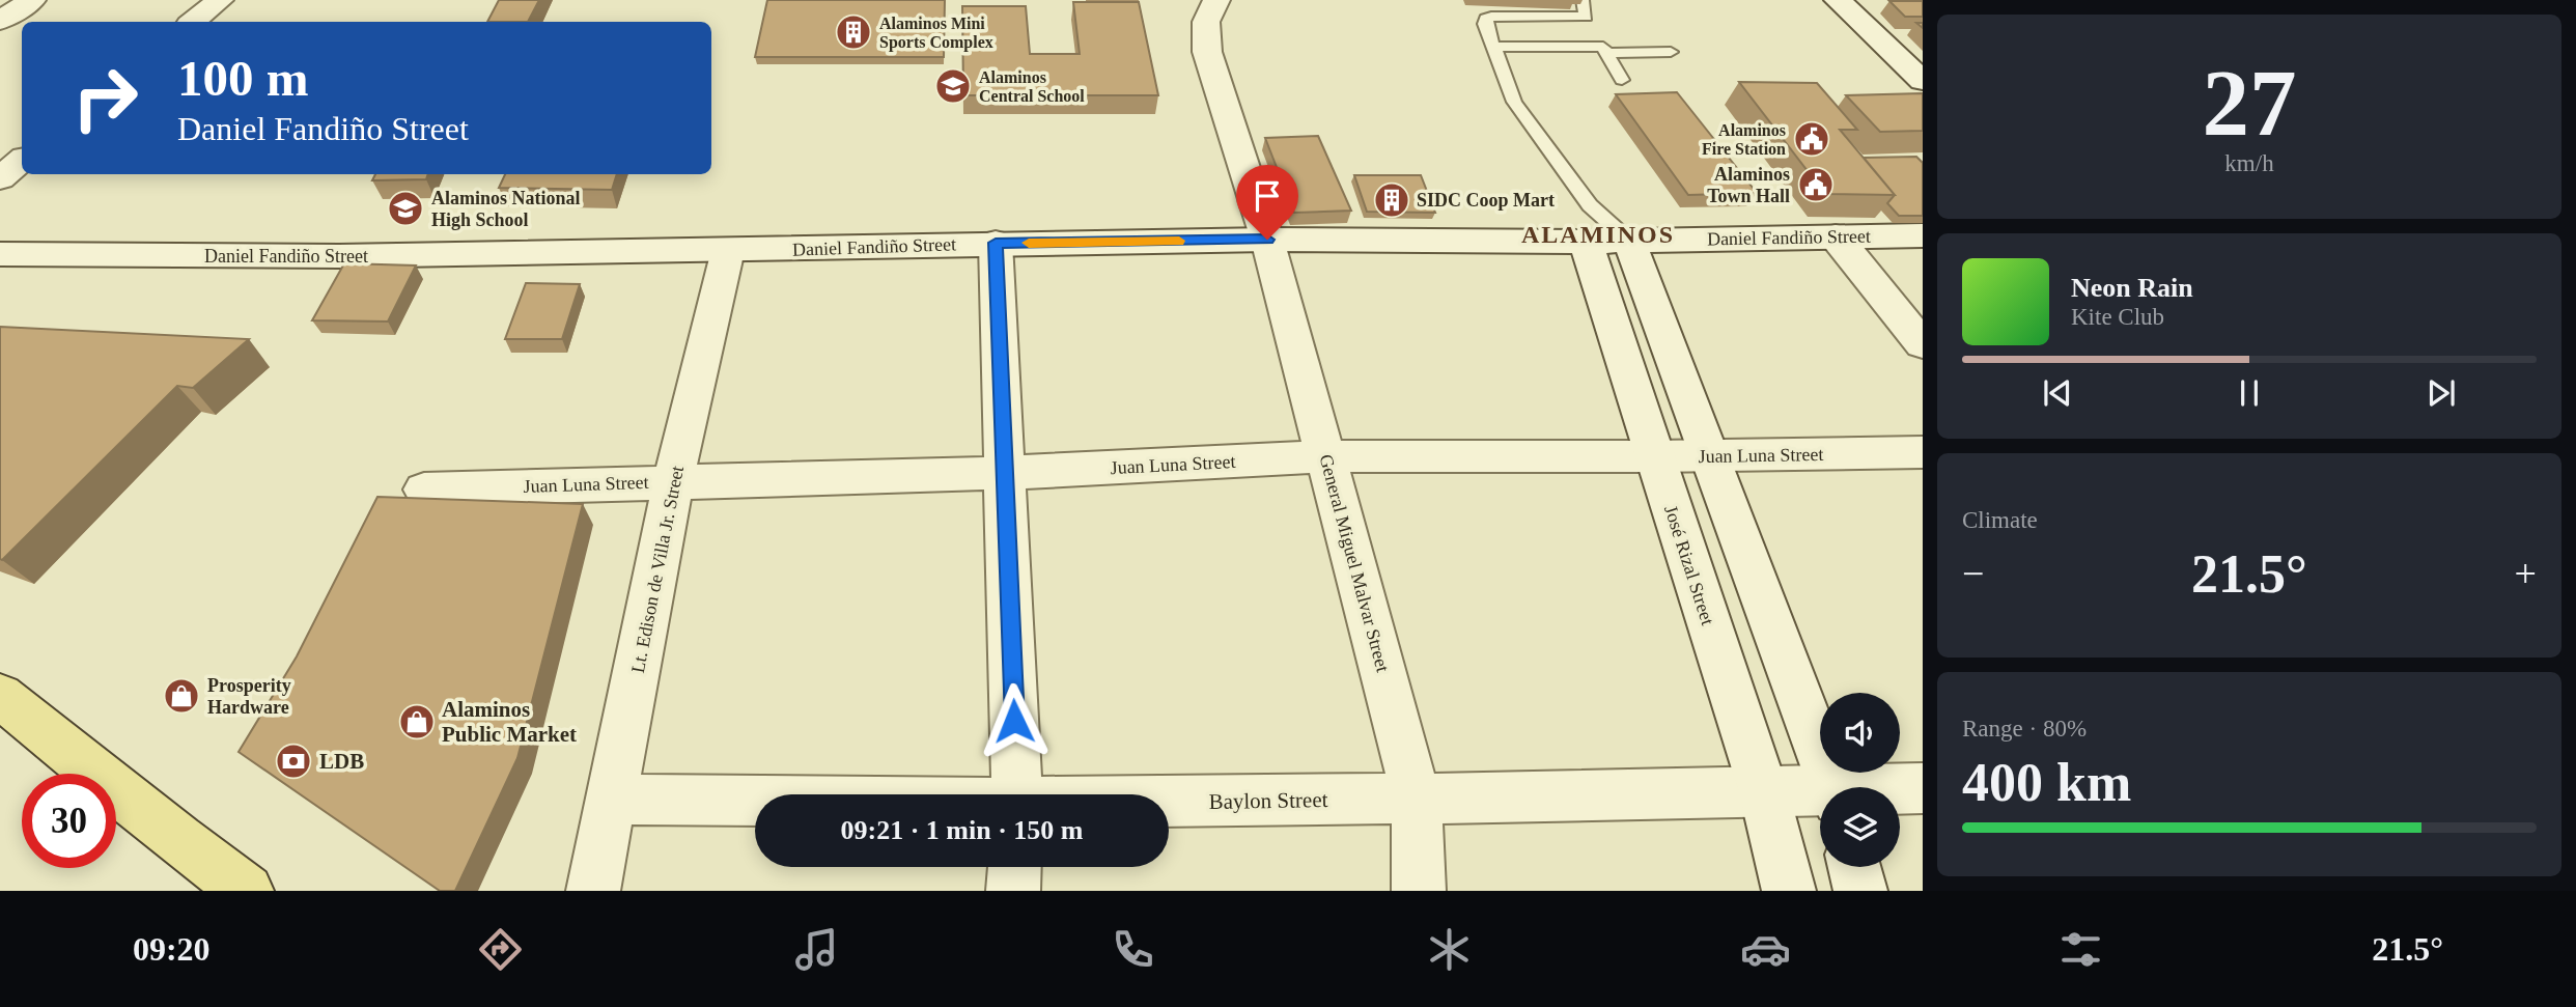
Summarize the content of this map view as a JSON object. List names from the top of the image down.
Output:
{
  "streets": {
    "street": [
      "Daniel Fandiño Street",
      "Juan Luna Street",
      "General Miguel Malvar Street",
      "José Rizal Street",
      "Lt. Edison de Villa Jr. Street",
      "Baylon Street"
    ]
  },
  "crossings": [
    ["Daniel Fandiño Street", "General Miguel Malvar Street"],
    ["Daniel Fandiño Street", "José Rizal Street"],
    ["Daniel Fandiño Street", "Lt. Edison de Villa Jr. Street"],
    ["Juan Luna Street", "General Miguel Malvar Street"],
    ["Juan Luna Street", "José Rizal Street"],
    ["Juan Luna Street", "Lt. Edison de Villa Jr. Street"],
    ["General Miguel Malvar Street", "Baylon Street"],
    ["José Rizal Street", "Baylon Street"],
    ["Lt. Edison de Villa Jr. Street", "Baylon Street"]
  ],
  "districts": ["ALAMINOS"],
  "places": {
    "building": ["Alaminos Mini Sports Complex", "SIDC Coop Mart"],
    "school or university": ["Alaminos Central School", "Alaminos National High School"],
    "public building": ["Alaminos Fire Station", "Alaminos Town Hall"],
    "shop": ["Prosperity Hardware", "Alaminos Public Market"],
    "bank": ["LDB"]
  },
  "page": {
    "tile": [
      ["27", "km/h"],
      "Climate",
      ["Range · 80%", "400 km"]
    ],
    "turn": ["100 m", "Daniel Fandiño Street"],
    "song": ["Neon Rain", "Kite Club"],
    "heat": ["−", "21.5°", "+"],
    "limit": "30",
    "trip": "09:21 · 1 min · 150 m",
    "tabs": ["09:20", "21.5°"]
  }
}
